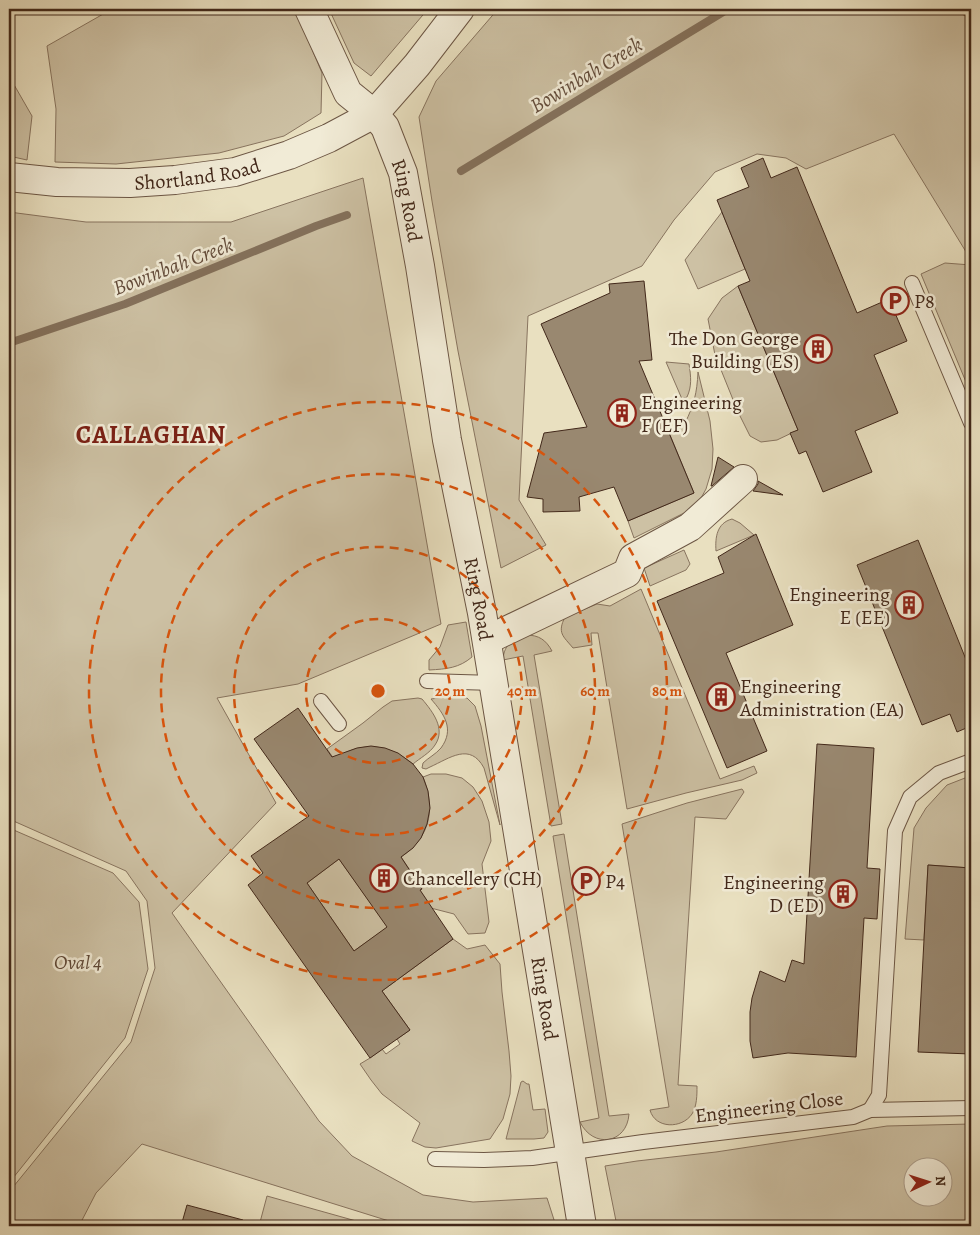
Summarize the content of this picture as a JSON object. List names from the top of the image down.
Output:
{
  "streets": {
    "street": ["Shortland Road", "Ring Road"],
    "lane": ["Engineering Close"]
  },
  "crossings": [
    ["Shortland Road", "Ring Road"],
    ["Ring Road", "Engineering Close"]
  ],
  "districts": ["CALLAGHAN"],
  "water": ["Bowinbah Creek"],
  "parks": ["Oval 4"],
  "places": {
    "parking": ["P8", "P4"],
    "building": [
      "The Don George Building (ES)",
      "Engineering F (EF)",
      "Engineering E (EE)",
      "Engineering Administration (EA)",
      "Chancellery (CH)",
      "Engineering D (ED)"
    ]
  },
  "north": "right",
  "rings": [
    "20 m",
    "40 m",
    "60 m",
    "80 m"
  ]
}
